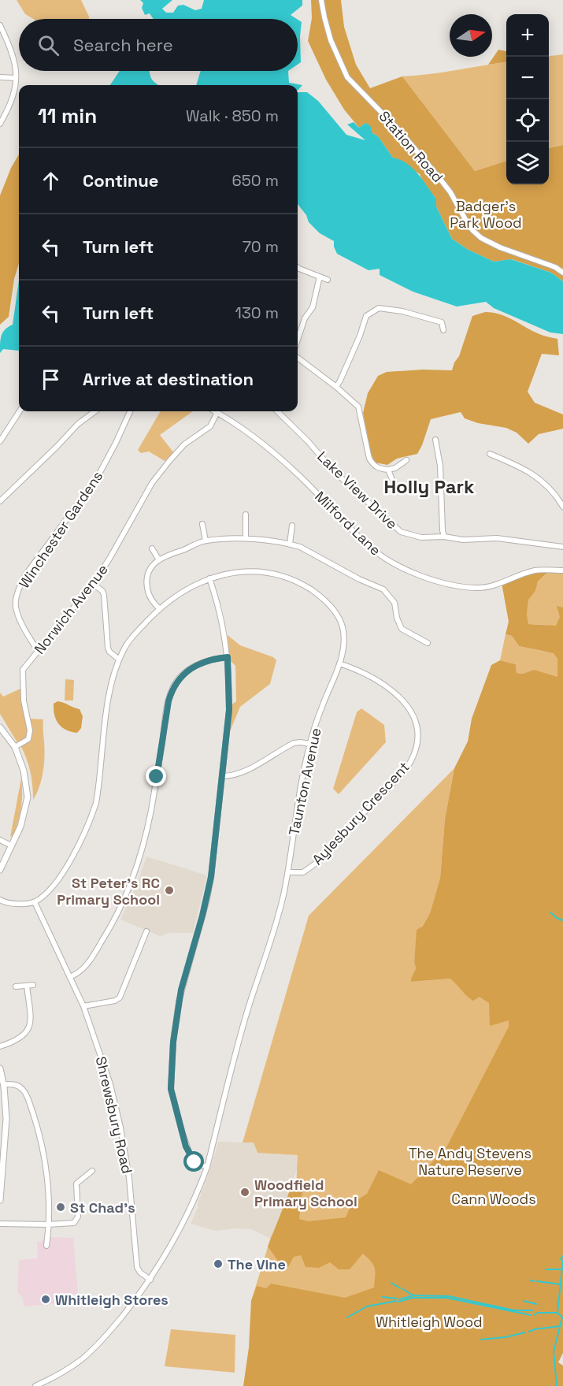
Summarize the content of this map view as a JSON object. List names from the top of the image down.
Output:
{
  "streets": {
    "street": [
      "Station Road",
      "Lake View Drive",
      "Milford Lane",
      "Winchester Gardens",
      "Norwich Avenue",
      "Taunton Avenue",
      "Aylesbury Crescent",
      "Shrewsbury Road"
    ]
  },
  "crossings": [
    ["Milford Lane", "Norwich Avenue"],
    ["Winchester Gardens", "Norwich Avenue"],
    ["Taunton Avenue", "Aylesbury Crescent"],
    ["Taunton Avenue", "Shrewsbury Road"]
  ],
  "districts": ["Holly Park"],
  "parks": [
    "Badger's Park Wood",
    "The Andy Stevens Nature Reserve",
    "Cann Woods",
    "Whitleigh Wood"
  ],
  "places": [
    "St Peter's RC Primary School",
    "Woodfield Primary School",
    "St Chad's",
    "The Vine",
    "Whitleigh Stores"
  ],
  "north": "right",
  "page": {
    "map_buttons": ["+", "−"],
    "search": "Search here",
    "heading": ["11 min", "Walk · 850 m"],
    "list": [
      ["Continue", "650 m"],
      ["Turn left", "70 m"],
      ["Turn left", "130 m"],
      "Arrive at destination"
    ]
  }
}
